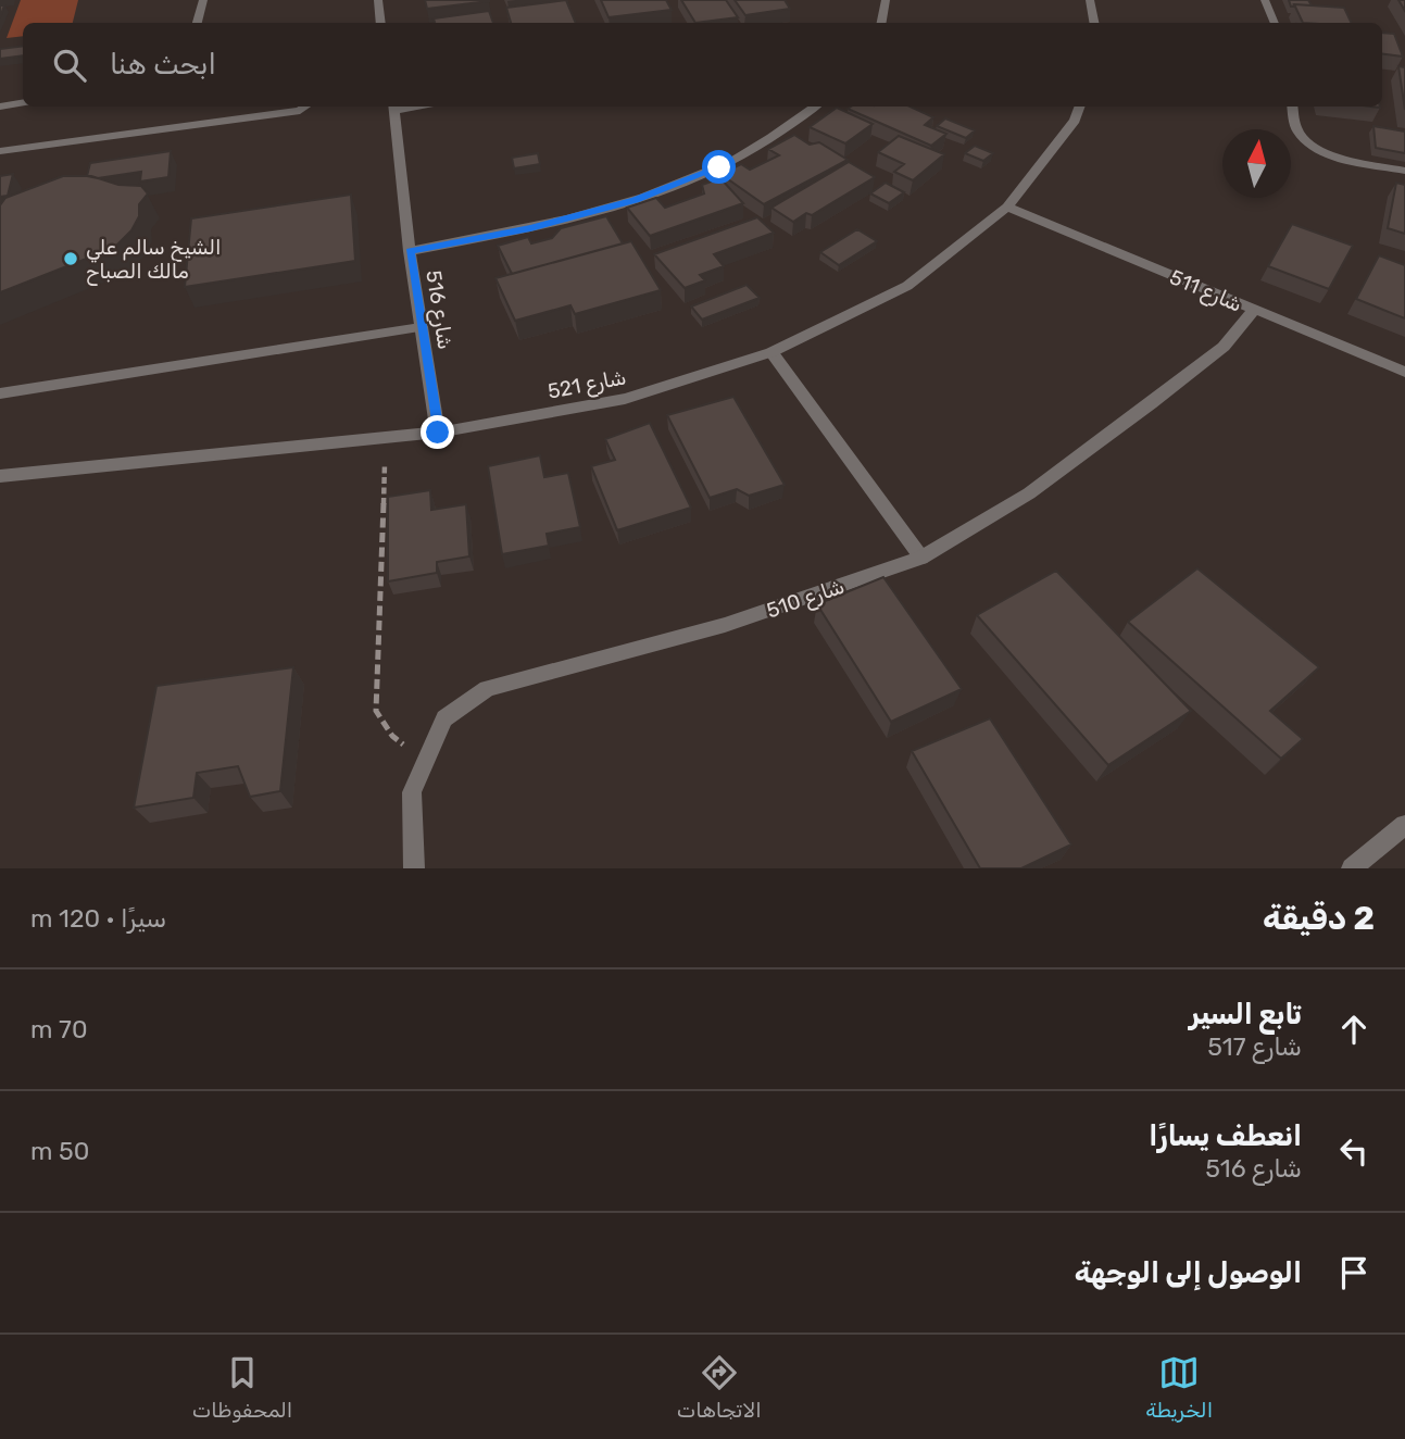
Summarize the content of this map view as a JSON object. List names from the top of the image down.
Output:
{
  "streets": {
    "street": [
      "شارع 511",
      "شارع 516",
      "شارع 521",
      "شارع 510"
    ]
  },
  "crossings": [
    ["شارع 511", "شارع 521"],
    ["شارع 511", "شارع 510"],
    ["شارع 516", "شارع 521"]
  ],
  "places": ["الشيخ سالم علي مالك الصباح"],
  "north": "top",
  "page": {
    "search": "ابحث هنا",
    "heading": ["2 دقيقة", "سيرًا · 120 m"],
    "list": [
      ["تابع السير", "شارع 517", "70 m"],
      ["انعطف يسارًا", "شارع 516", "50 m"],
      "الوصول إلى الوجهة"
    ],
    "nav": ["الخريطة", "الاتجاهات", "المحفوظات"]
  }
}
